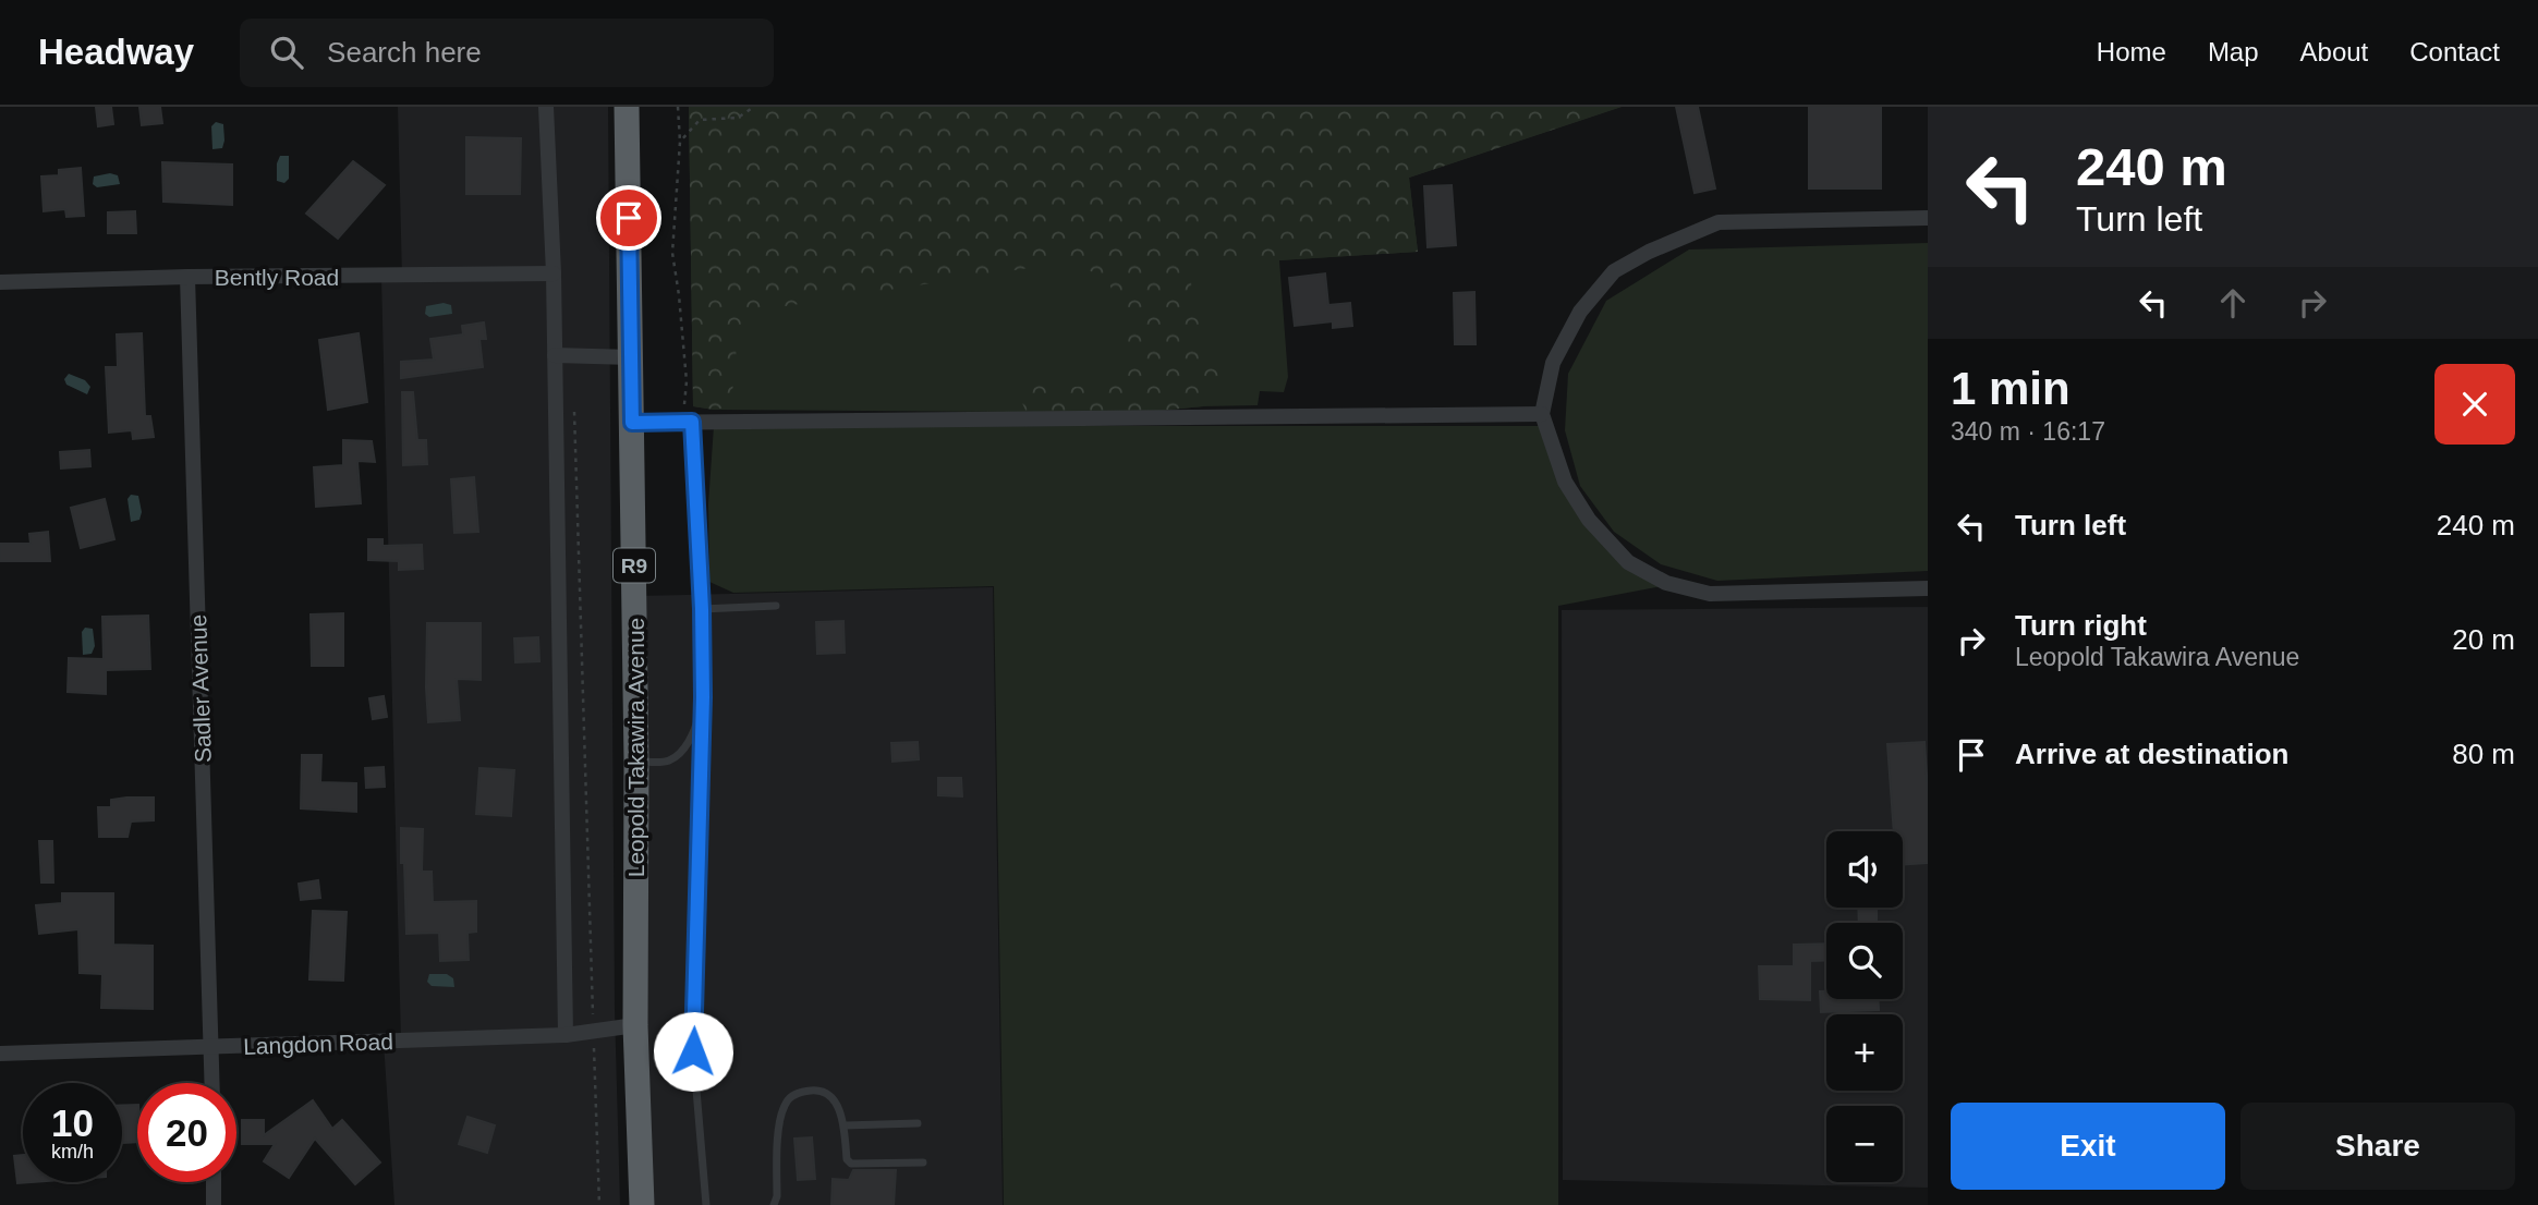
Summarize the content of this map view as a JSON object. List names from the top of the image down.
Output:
{
  "streets": {
    "highway": ["R9", "Leopold Takawira Avenue"],
    "street": ["Bently Road", "Sadler Avenue", "Langdon Road"]
  },
  "crossings": [
    ["Bently Road", "Sadler Avenue"],
    ["Sadler Avenue", "Langdon Road"],
    ["Leopold Takawira Avenue", "Langdon Road"]
  ],
  "page": {
    "header": "Headway",
    "search": "Search here",
    "nav": [
      "Home",
      "Map",
      "About",
      "Contact"
    ],
    "turn": ["240 m", "Turn left"],
    "heading": ["1 min", "340 m · 16:17"],
    "list": [
      {
        "name": "Turn left",
        "value": "240 m"
      },
      {
        "name": "Turn right",
        "note": "Leopold Takawira Avenue",
        "value": "20 m"
      },
      {
        "name": "Arrive at destination",
        "value": "80 m"
      }
    ],
    "map_buttons": ["+", "−"],
    "speed": "10 km/h",
    "limit": "20",
    "buttons": ["Exit", "Share"]
  }
}
